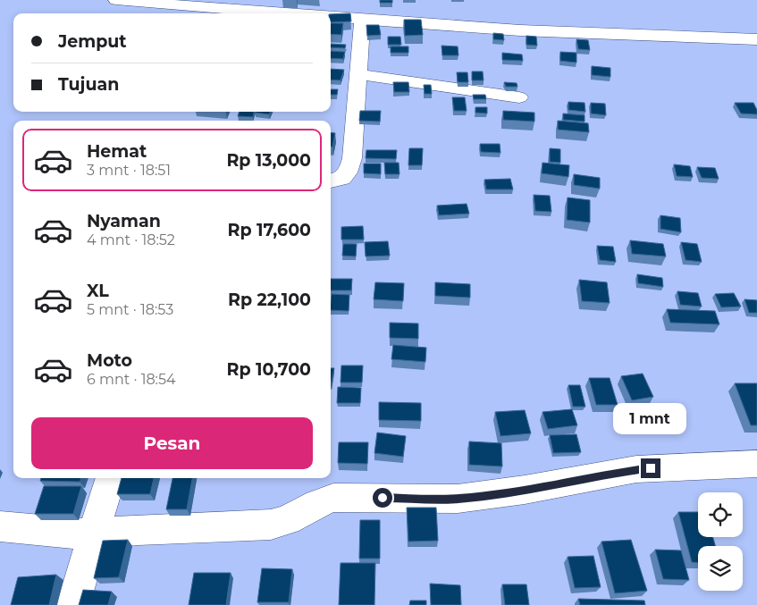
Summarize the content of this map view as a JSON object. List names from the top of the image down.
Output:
{
  "page": {
    "banner": ["Jemput", "Tujuan"],
    "list": [
      {
        "name": "Hemat",
        "note": "3 mnt · 18:51",
        "value": "Rp 13,000"
      },
      {
        "name": "Nyaman",
        "note": "4 mnt · 18:52",
        "value": "Rp 17,600"
      },
      {
        "name": "XL",
        "note": "5 mnt · 18:53",
        "value": "Rp 22,100"
      },
      {
        "name": "Moto",
        "note": "6 mnt · 18:54",
        "value": "Rp 10,700"
      }
    ],
    "bubble": "1 mnt",
    "buttons": "Pesan"
  }
}
